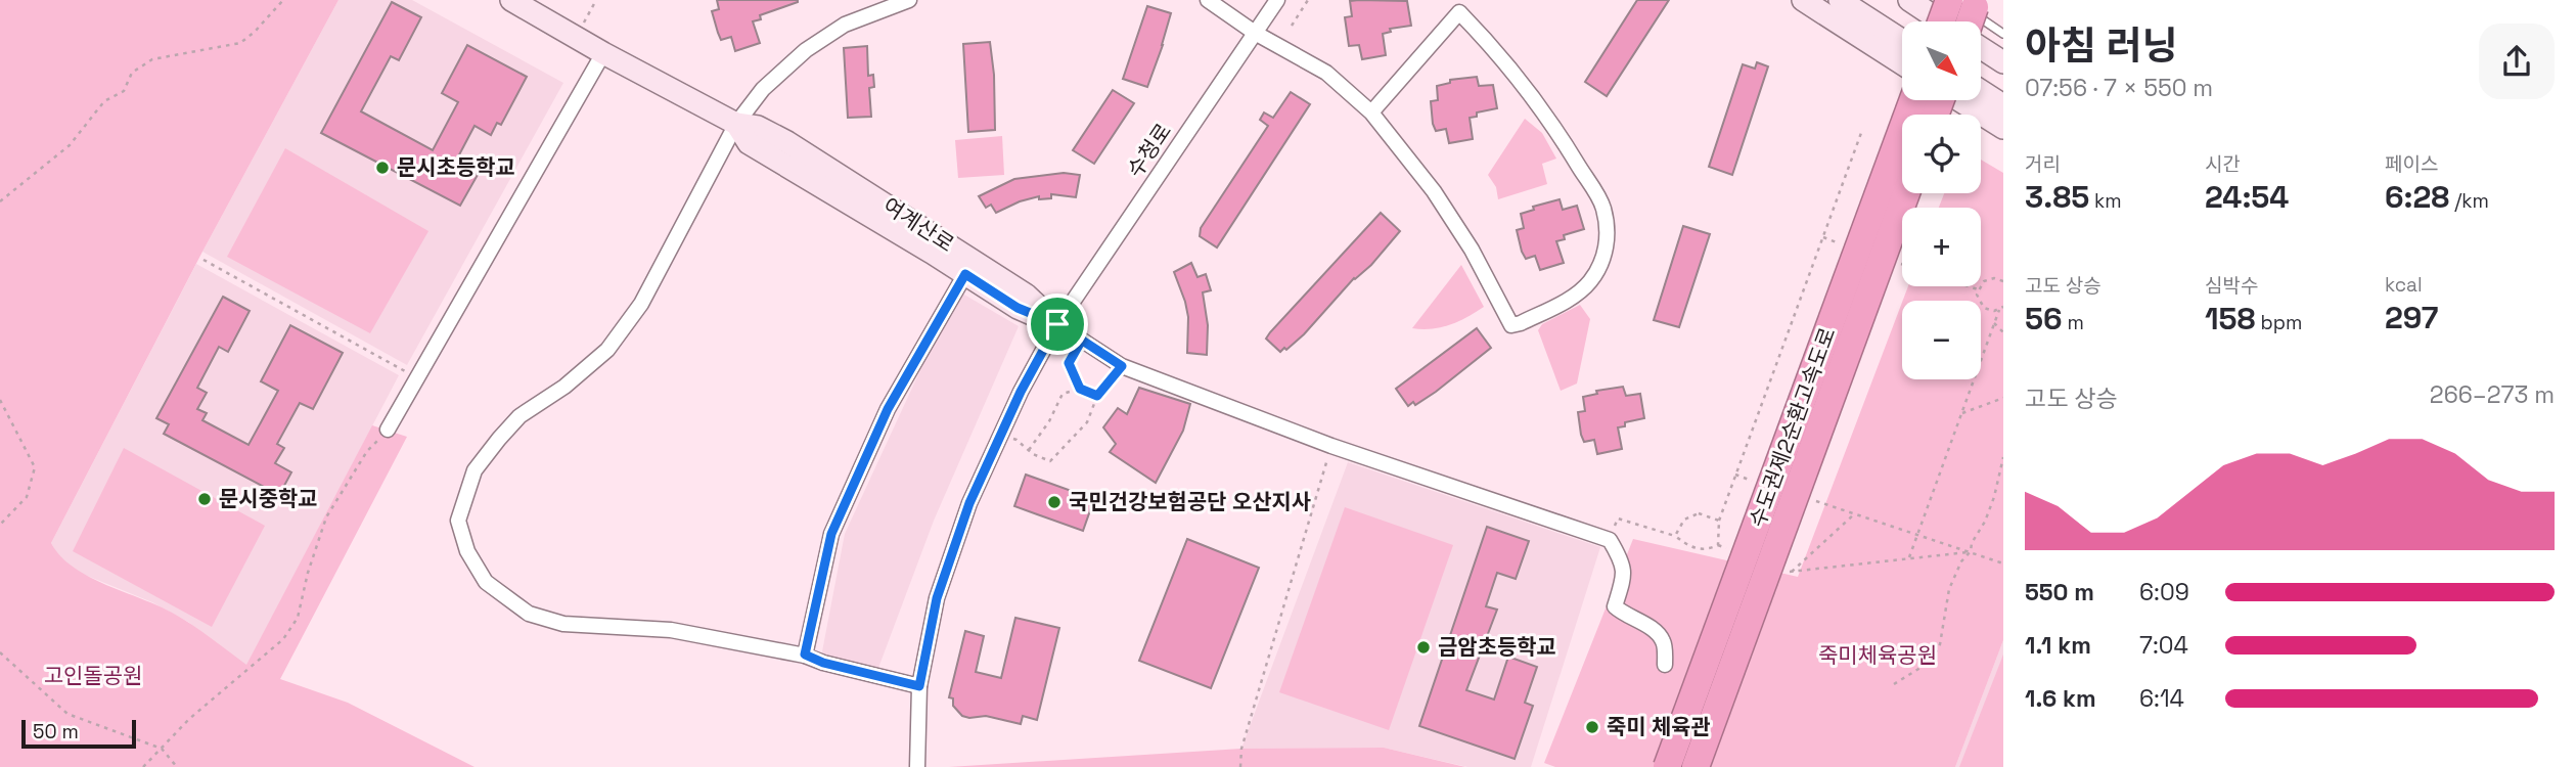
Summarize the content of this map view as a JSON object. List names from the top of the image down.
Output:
{
  "streets": {
    "highway": ["수도권제2순환고속도로"],
    "street": ["수청로", "여계산로"]
  },
  "crossings": [
    ["수청로", "여계산로"]
  ],
  "parks": ["죽미체육공원", "고인돌공원"],
  "places": [
    "문시초등학교",
    "문시중학교",
    "국민건강보험공단 오산지사",
    "금암초등학교",
    "죽미 체육관"
  ],
  "scale_bar": "50 m",
  "north": "bottom right",
  "page": {
    "heading": ["아침 러닝", "07:56 · 7 × 550 m"],
    "map_buttons": ["+", "−"],
    "stats": [
      ["거리", "3.85 km"],
      ["시간", "24:54"],
      ["페이스", "6:28 /km"],
      ["고도 상승", "56 m"],
      ["심박수", "158 bpm"],
      ["kcal", "297"]
    ],
    "chart": ["고도 상승", "266–273 m"],
    "list": [
      {
        "name": "550 m",
        "note": "6:09"
      },
      {
        "name": "1.1 km",
        "note": "7:04"
      },
      {
        "name": "1.6 km",
        "note": "6:14"
      }
    ],
    "scale": "50 m"
  }
}
